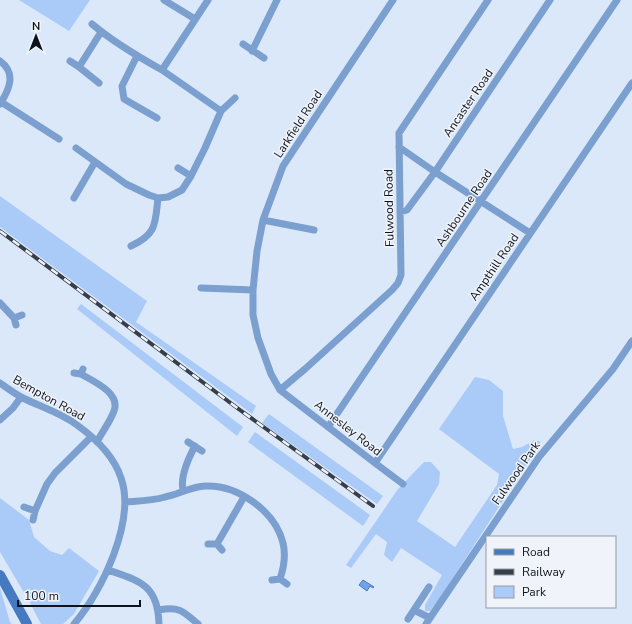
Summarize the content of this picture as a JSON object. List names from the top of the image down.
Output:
{
  "streets": {
    "street": [
      "Ancaster Road",
      "Larkfield Road",
      "Fulwood Road",
      "Ashbourne Road",
      "Ampthill Road",
      "Bempton Road",
      "Annesley Road",
      "Fulwood Park"
    ]
  },
  "crossings": [
    ["Ancaster Road", "Fulwood Road"],
    ["Larkfield Road", "Fulwood Road"],
    ["Larkfield Road", "Annesley Road"],
    ["Fulwood Road", "Annesley Road"],
    ["Ashbourne Road", "Annesley Road"],
    ["Ampthill Road", "Annesley Road"]
  ],
  "legend": ["Road", "Railway", "Park"],
  "scale_bar": "100 m",
  "north": "top"
}
